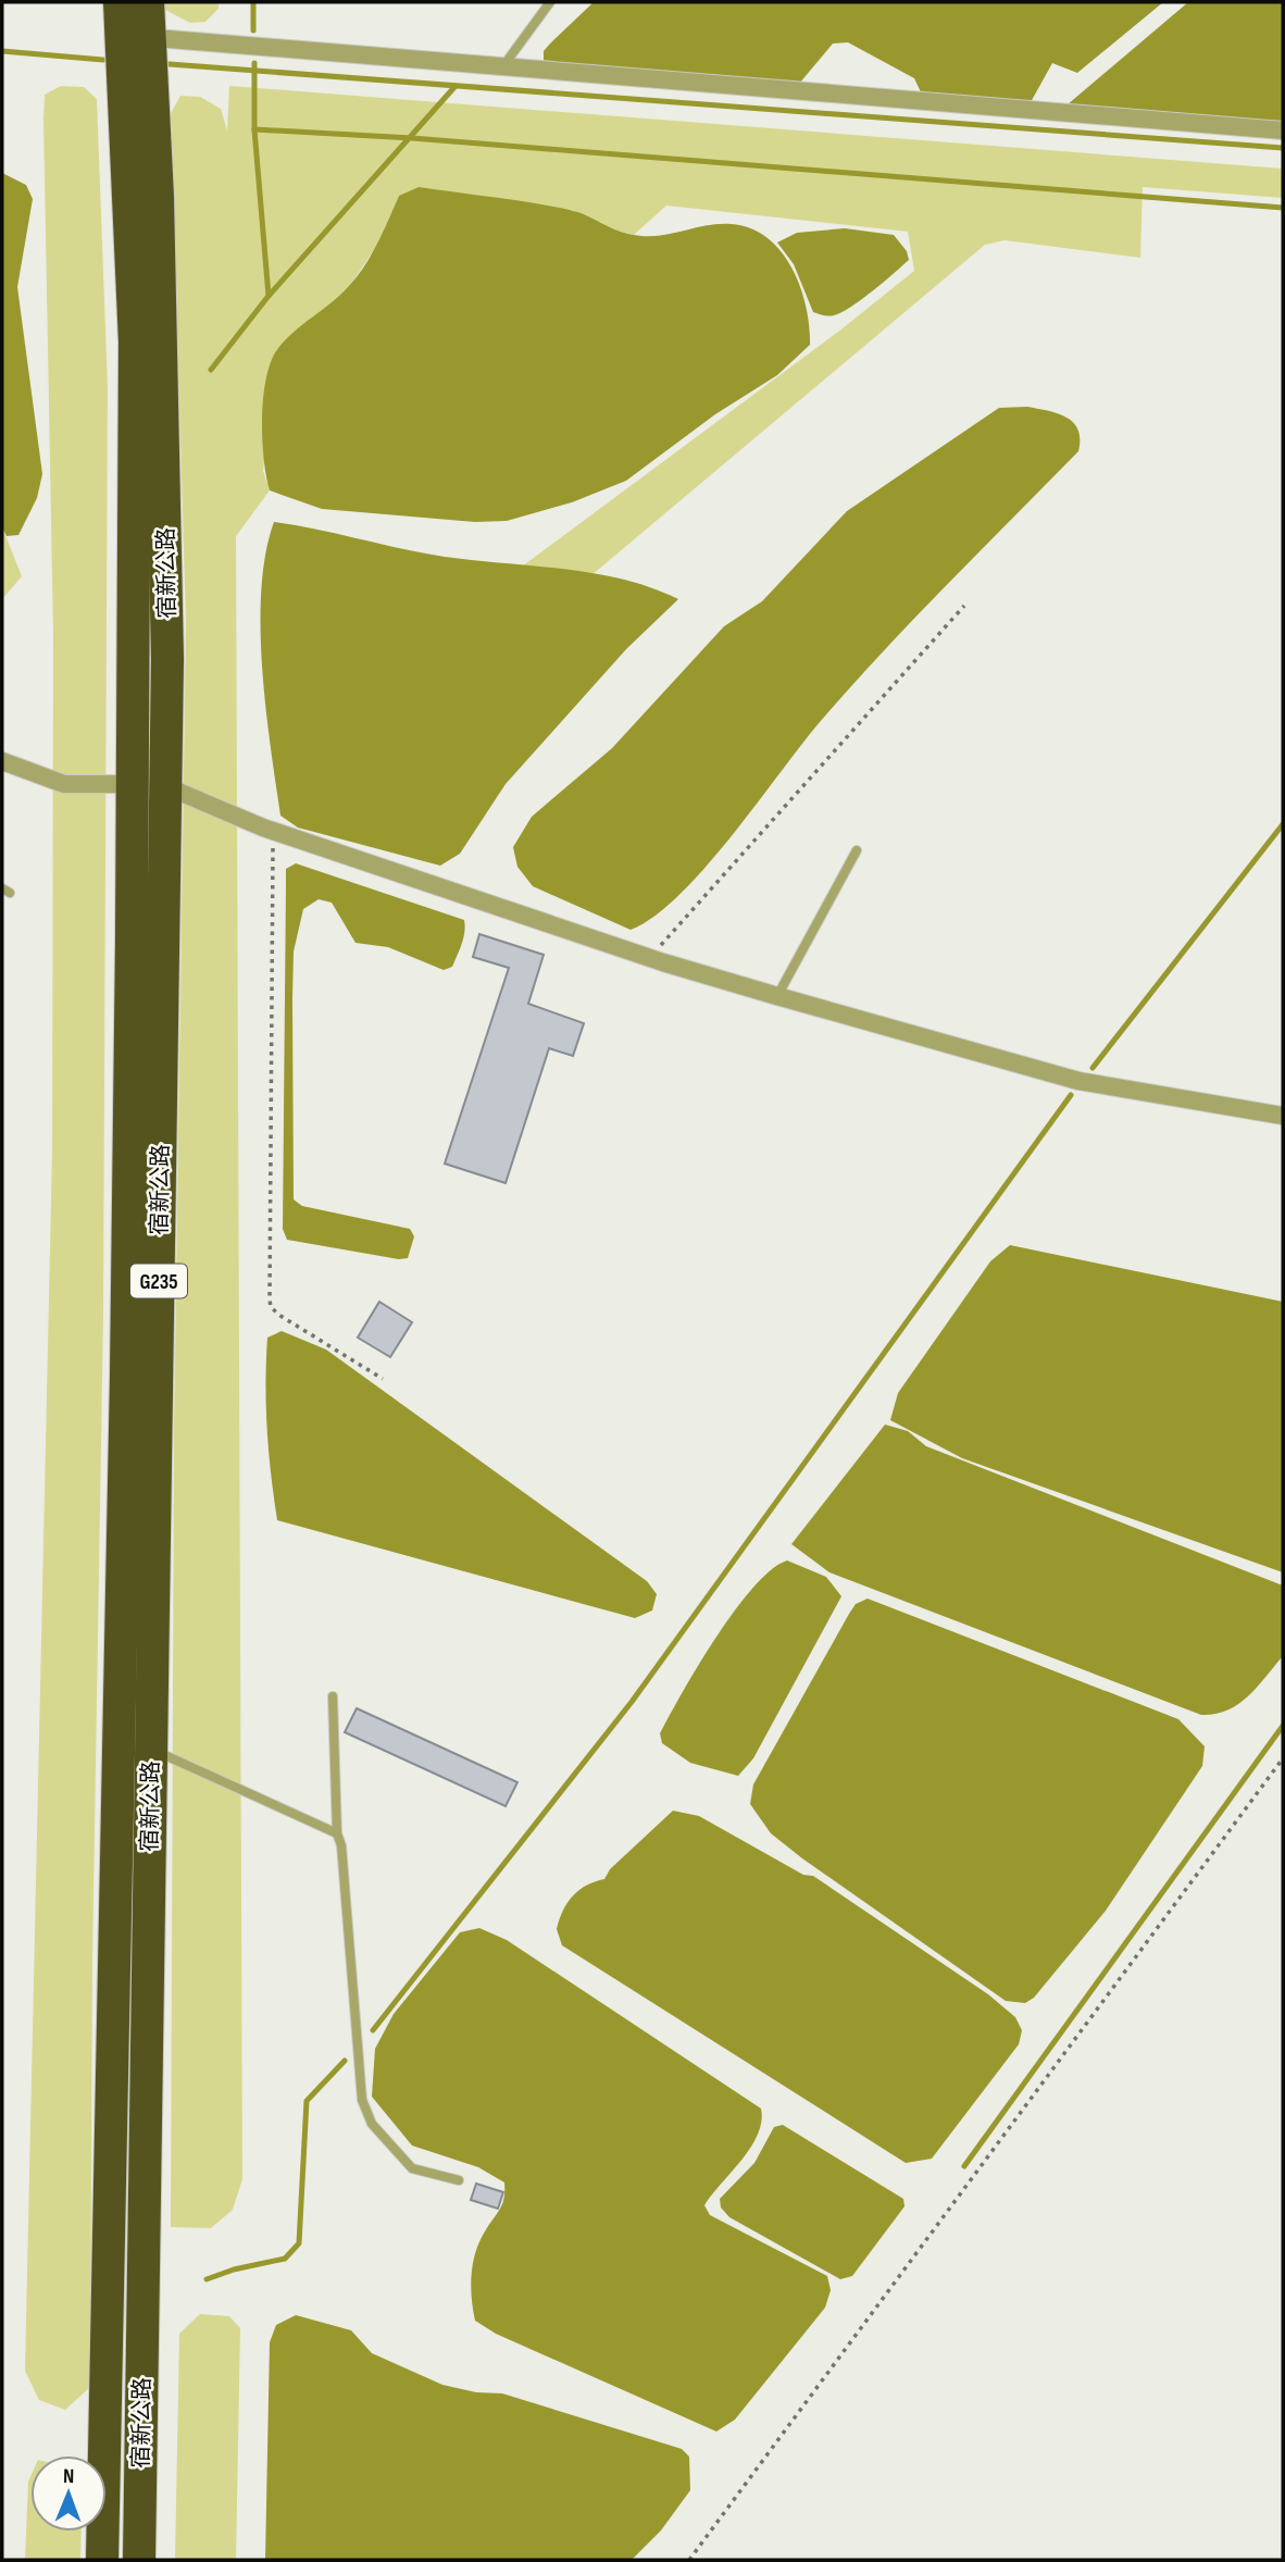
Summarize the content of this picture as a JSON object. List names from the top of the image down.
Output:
{
  "streets": {
    "highway": ["宿新公路", "G235"]
  },
  "north": "top"
}
